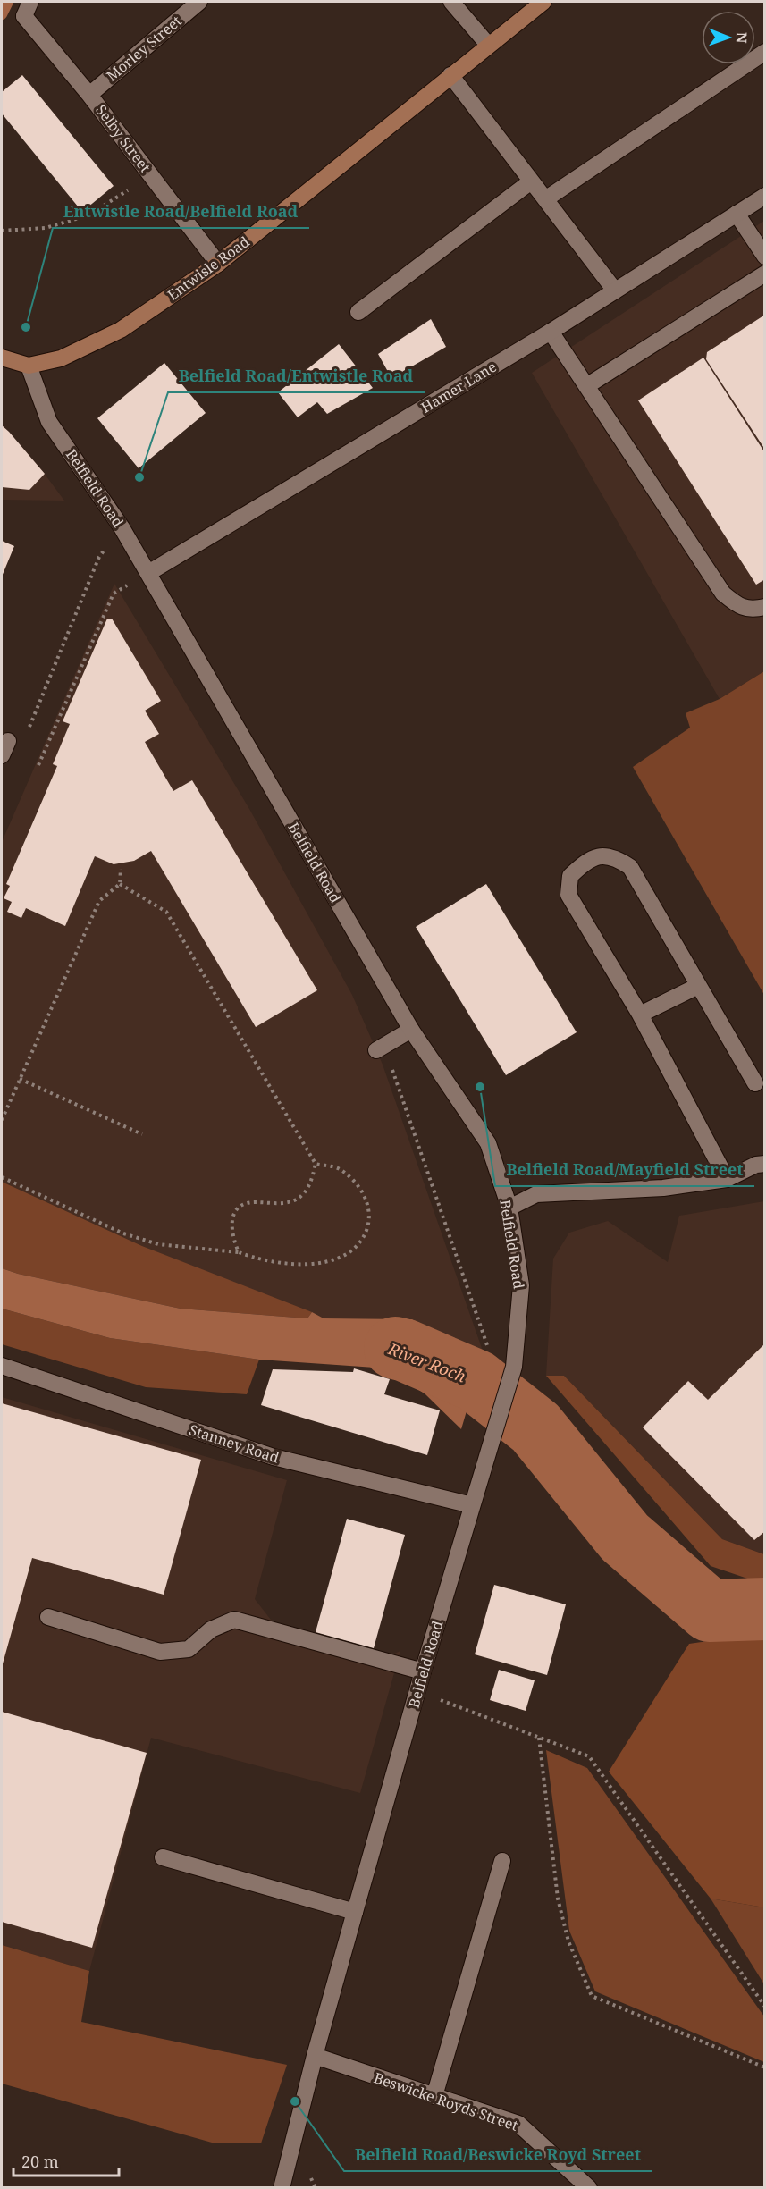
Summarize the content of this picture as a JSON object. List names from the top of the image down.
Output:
{
  "streets": {
    "main road": ["Entwisle Road"],
    "street": [
      "Morley Street",
      "Selby Street",
      "Hamer Lane",
      "Belfield Road",
      "Stanney Road",
      "Beswicke Royds Street"
    ]
  },
  "crossings": [
    ["Morley Street", "Selby Street"],
    ["Selby Street", "Entwisle Road"],
    ["Entwisle Road", "Belfield Road"],
    ["Hamer Lane", "Belfield Road"],
    ["Belfield Road", "Stanney Road"],
    ["Belfield Road", "Beswicke Royds Street"]
  ],
  "water": ["River Roch"],
  "places": [
    "Entwistle Road/Belfield Road",
    "Belfield Road/Entwistle Road",
    "Belfield Road/Mayfield Street",
    "Belfield Road/Beswicke Royd Street"
  ],
  "scale_bar": "20 m",
  "north": "right"
}
